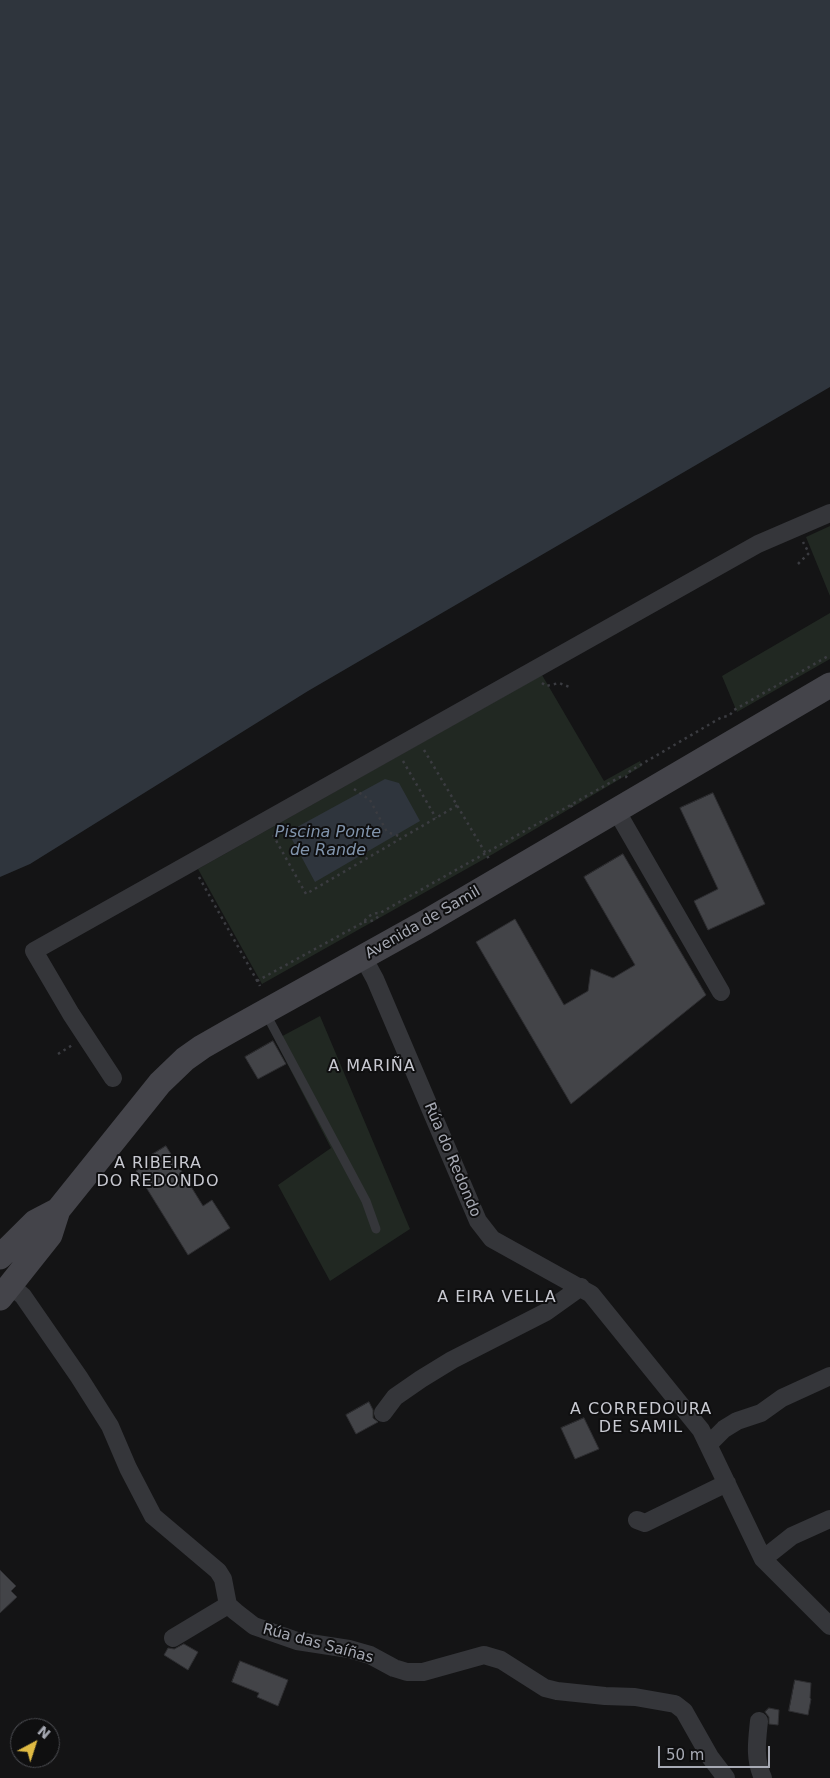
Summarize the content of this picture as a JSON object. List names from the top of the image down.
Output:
{
  "streets": {
    "main road": ["Avenida de Samil"],
    "street": ["Rúa do Redondo", "Rúa das Saíñas"]
  },
  "crossings": [
    ["Avenida de Samil", "Rúa do Redondo"]
  ],
  "districts": [
    "A MARIÑA",
    "A RIBEIRA DO REDONDO",
    "A EIRA VELLA",
    "A CORREDOURA DE SAMIL"
  ],
  "water": ["Piscina Ponte de Rande"],
  "scale_bar": "50 m",
  "north": "top right"
}
